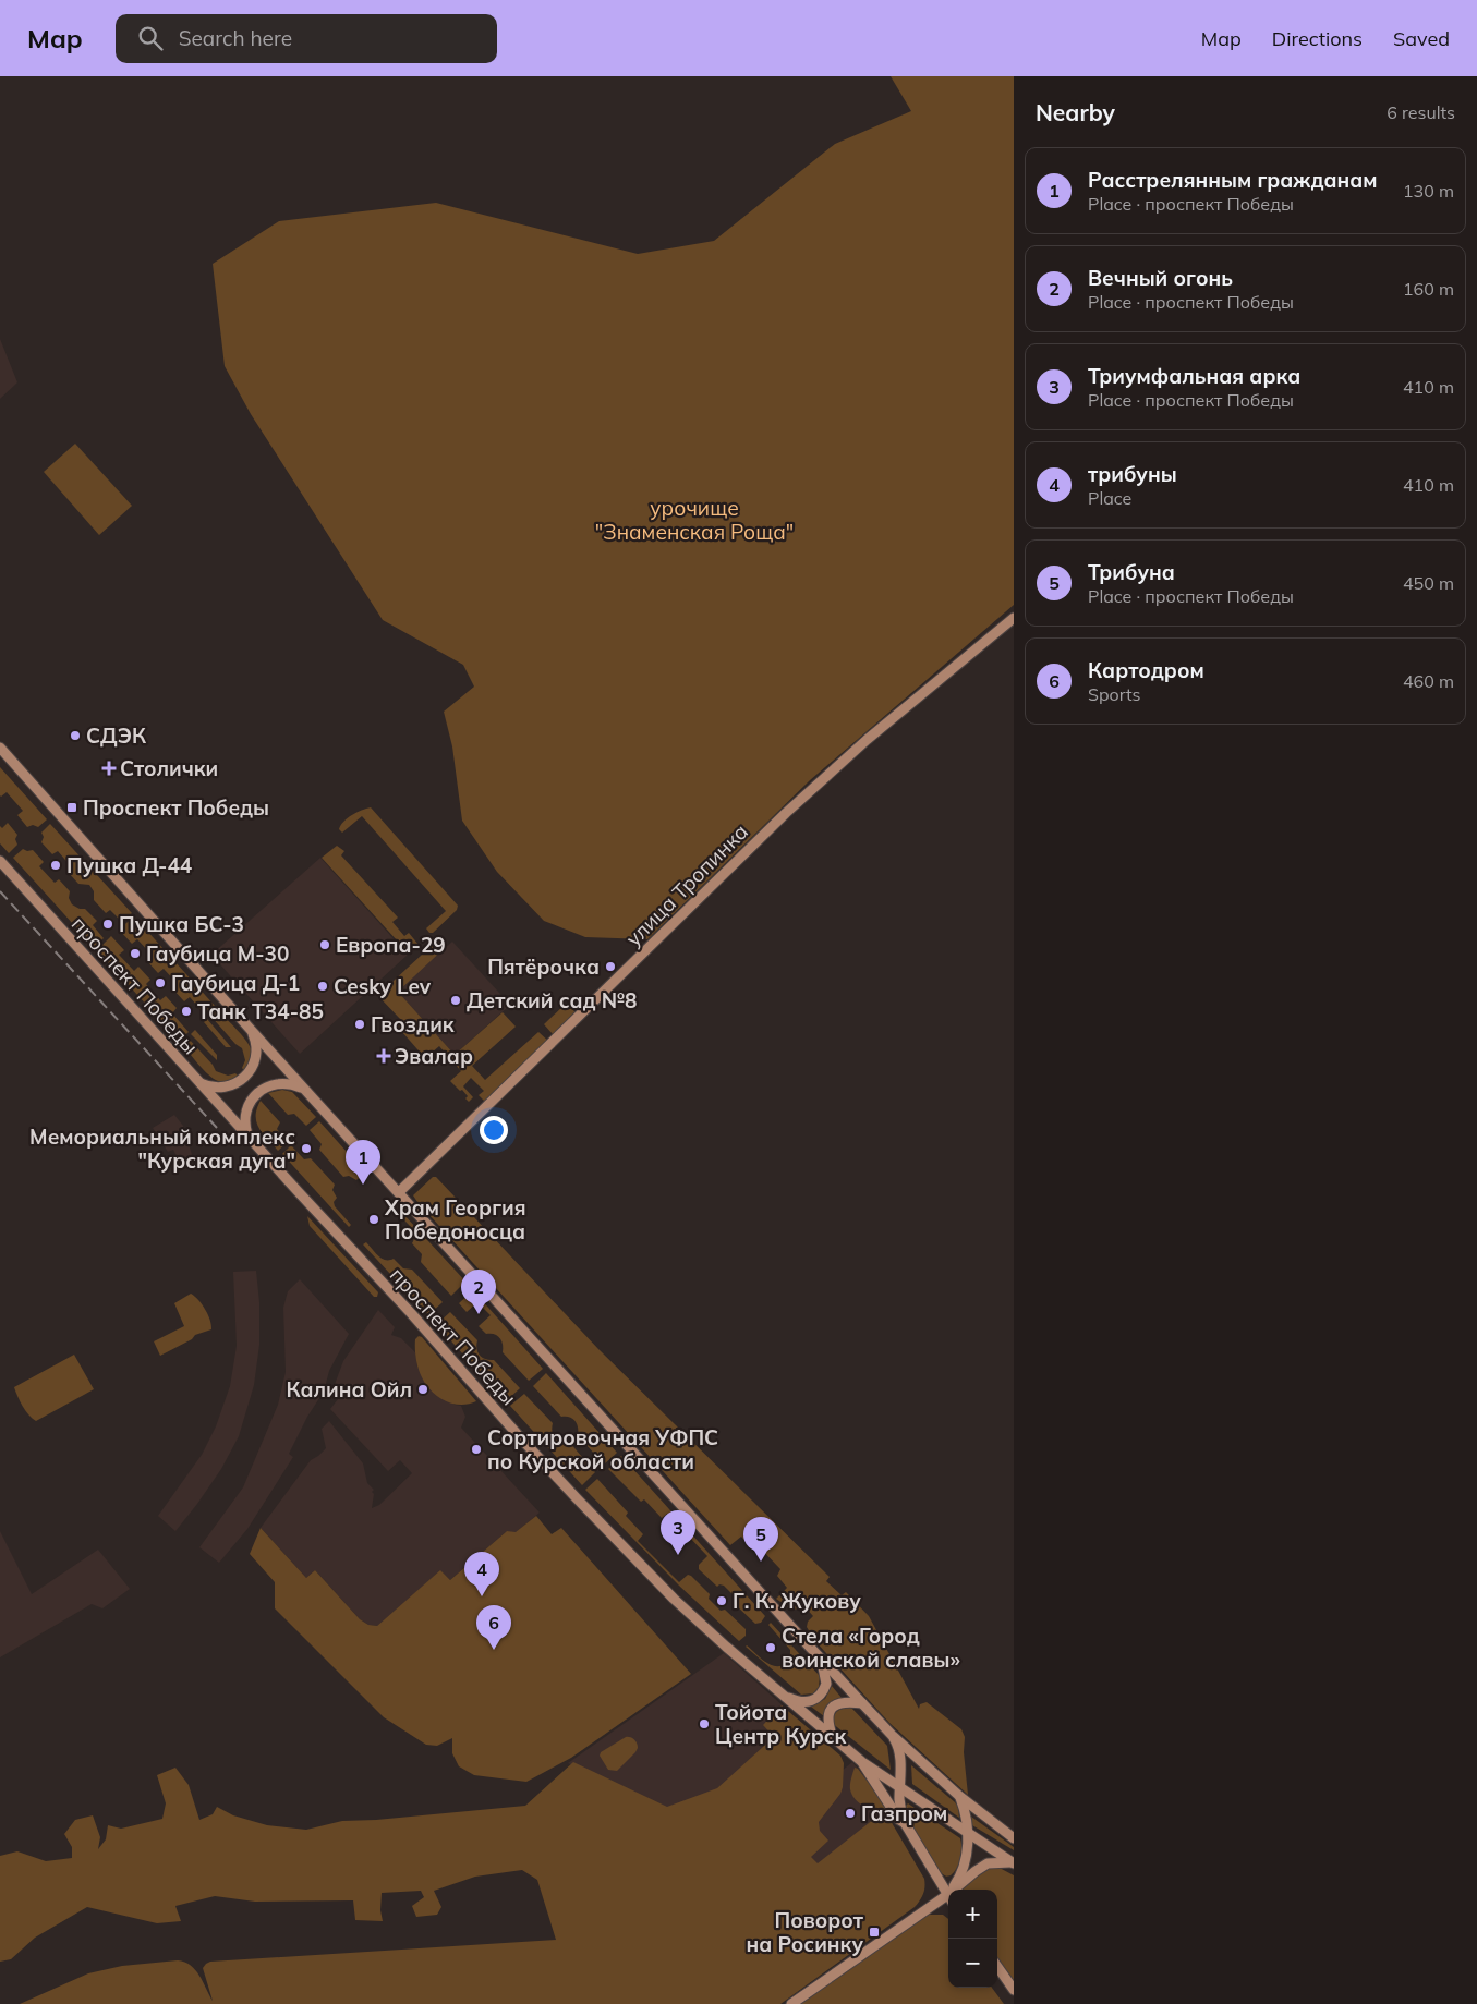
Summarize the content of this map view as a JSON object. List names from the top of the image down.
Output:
{
  "streets": {
    "main road": ["улица Тропинка", "проспект Победы"]
  },
  "parks": ["урочище \"Знаменская Роща\""],
  "places": {
    "other": [
      "СДЭК",
      "Пушка Д-44",
      "Пушка БС-3",
      "Европа-29",
      "Гаубица М-30",
      "Пятёрочка",
      "Гаубица Д-1",
      "Cesky Lev",
      "Детский сад №8",
      "Танк Т34-85",
      "Гвоздик",
      "Мемориальный комплекс \"Курская дуга\"",
      "Храм Георгия Победоносца",
      "Калина Ойл",
      "Сортировочная УФПС по Курской области",
      "Г. К. Жукову",
      "Стела «Город воинской славы»",
      "Тойота Центр Курск",
      "Газпром"
    ],
    "health": ["Столички", "Эвалар"],
    "transit": ["Проспект Победы", "Поворот на Росинку"]
  },
  "page": {
    "header": "Map",
    "search": "Search here",
    "nav": ["Map", "Directions", "Saved"],
    "heading": ["Nearby", "6 results"],
    "list": [
      {
        "mark": "1",
        "name": "Расстрелянным гражданам",
        "note": "Place · проспект Победы",
        "value": "130 m"
      },
      {
        "mark": "2",
        "name": "Вечный огонь",
        "note": "Place · проспект Победы",
        "value": "160 m"
      },
      {
        "mark": "3",
        "name": "Триумфальная арка",
        "note": "Place · проспект Победы",
        "value": "410 m"
      },
      {
        "mark": "4",
        "name": "трибуны",
        "note": "Place",
        "value": "410 m"
      },
      {
        "mark": "5",
        "name": "Трибуна",
        "note": "Place · проспект Победы",
        "value": "450 m"
      },
      {
        "mark": "6",
        "name": "Картодром",
        "note": "Sports",
        "value": "460 m"
      }
    ],
    "pins": [
      "1",
      "2",
      "3",
      "5",
      "4",
      "6"
    ],
    "map_buttons": ["+", "−"]
  }
}
